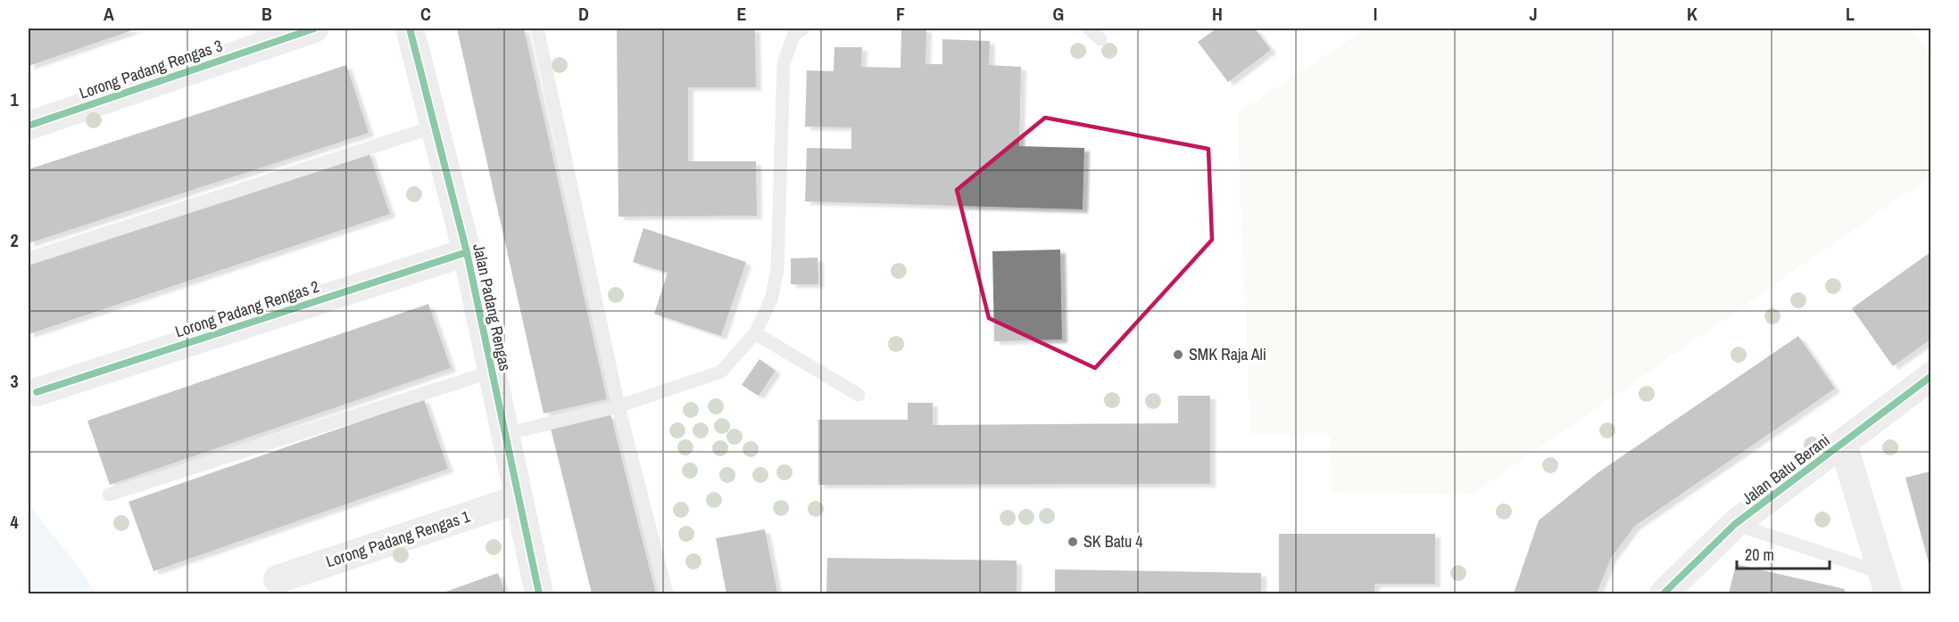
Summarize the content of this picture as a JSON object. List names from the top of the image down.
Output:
{
  "streets": {
    "street": [
      "Lorong Padang Rengas 3",
      "Jalan Padang Rengas",
      "Lorong Padang Rengas 2",
      "Jalan Batu Berani",
      "Lorong Padang Rengas 1"
    ]
  },
  "crossings": [
    ["Jalan Padang Rengas", "Lorong Padang Rengas 2"],
    ["Jalan Padang Rengas", "Lorong Padang Rengas 1"]
  ],
  "places": ["SMK Raja Ali", "SK Batu 4"],
  "scale_bar": "20 m",
  "grid": {
    "columns": [
      "A",
      "B",
      "C",
      "D",
      "E",
      "F",
      "G",
      "H",
      "I",
      "J",
      "K",
      "L"
    ],
    "rows": [
      "1",
      "2",
      "3",
      "4"
    ]
  }
}
